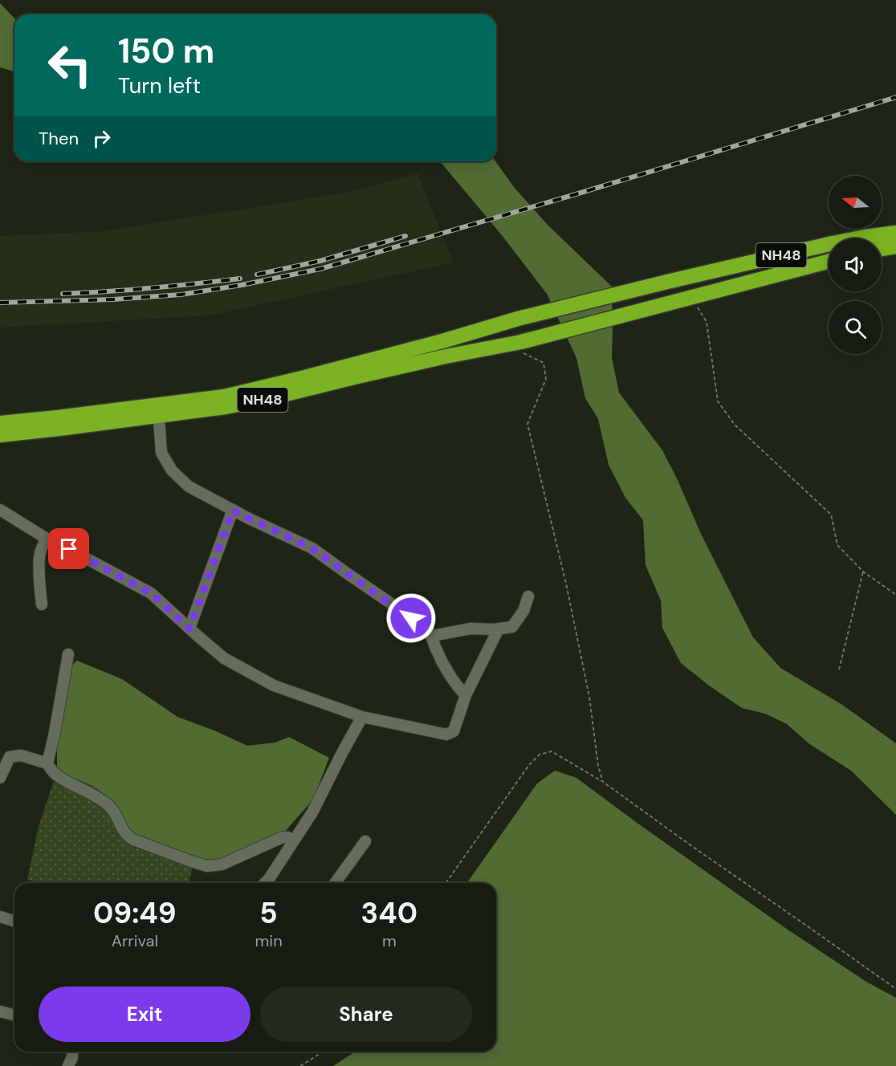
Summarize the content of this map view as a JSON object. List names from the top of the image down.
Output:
{
  "streets": {
    "highway": ["NH48"]
  },
  "north": "left",
  "page": {
    "turn": ["150 m", "Turn left"],
    "then": "Then",
    "eta": [
      "09:49",
      "Arrival",
      "5",
      "min",
      "340",
      "m"
    ],
    "buttons": ["Exit", "Share"]
  }
}
